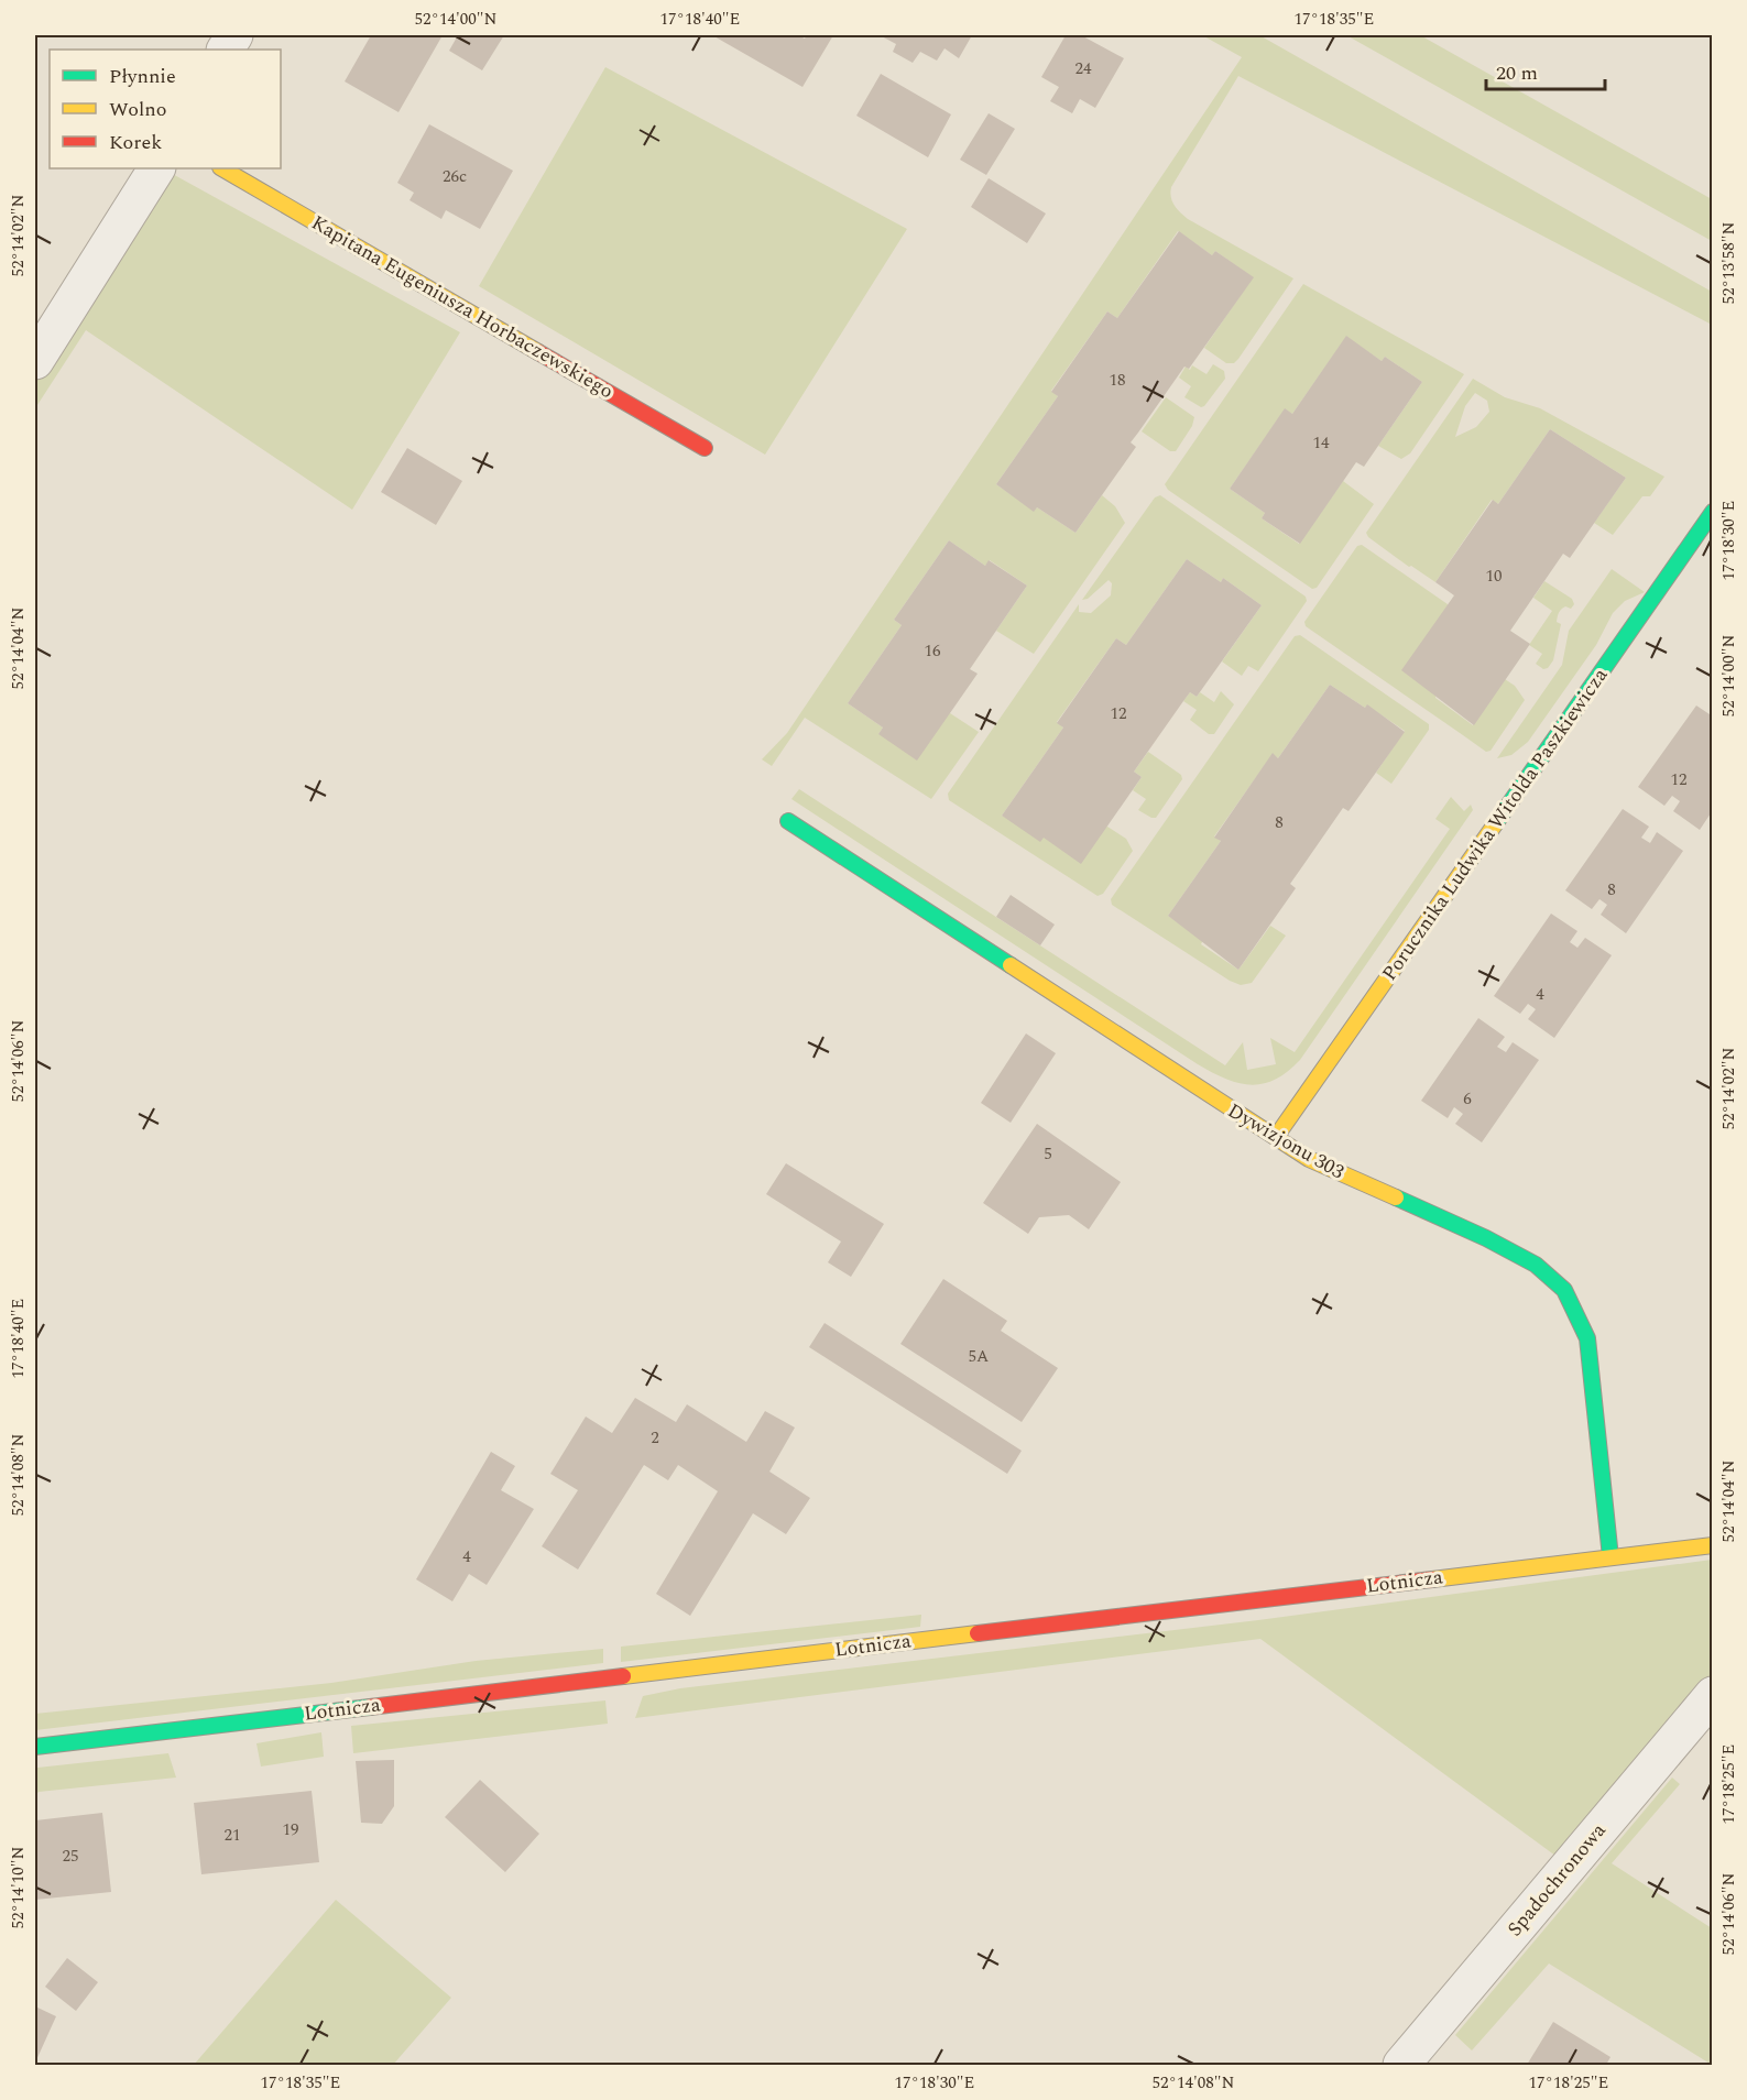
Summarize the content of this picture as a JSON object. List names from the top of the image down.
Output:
{
  "streets": {
    "street": [
      "Kapitana Eugeniusza Horbaczewskiego",
      "Porucznika Ludwika Witolda Paszkiewicza",
      "Dywizjonu 303",
      "Lotnicza",
      "Spadochronowa"
    ]
  },
  "crossings": [
    ["Porucznika Ludwika Witolda Paszkiewicza", "Dywizjonu 303"],
    ["Dywizjonu 303", "Lotnicza"]
  ],
  "house_numbers": [
    "24",
    "26c",
    "18",
    "14",
    "10",
    "16",
    "12",
    "12",
    "8",
    "8",
    "4",
    "6",
    "5",
    "5A",
    "2",
    "4",
    "19",
    "21",
    "25"
  ],
  "legend": ["Płynnie", "Wolno", "Korek"],
  "scale_bar": "20 m",
  "coordinates": [
    "52°14'00\"N",
    "17°18'40\"E",
    "17°18'35\"E",
    "52°14'02\"N",
    "52°13'58\"N",
    "17°18'30\"E",
    "52°14'04\"N",
    "52°14'06\"N",
    "52°14'08\"N",
    "17°18'25\"E",
    "52°14'10\"N"
  ]
}
